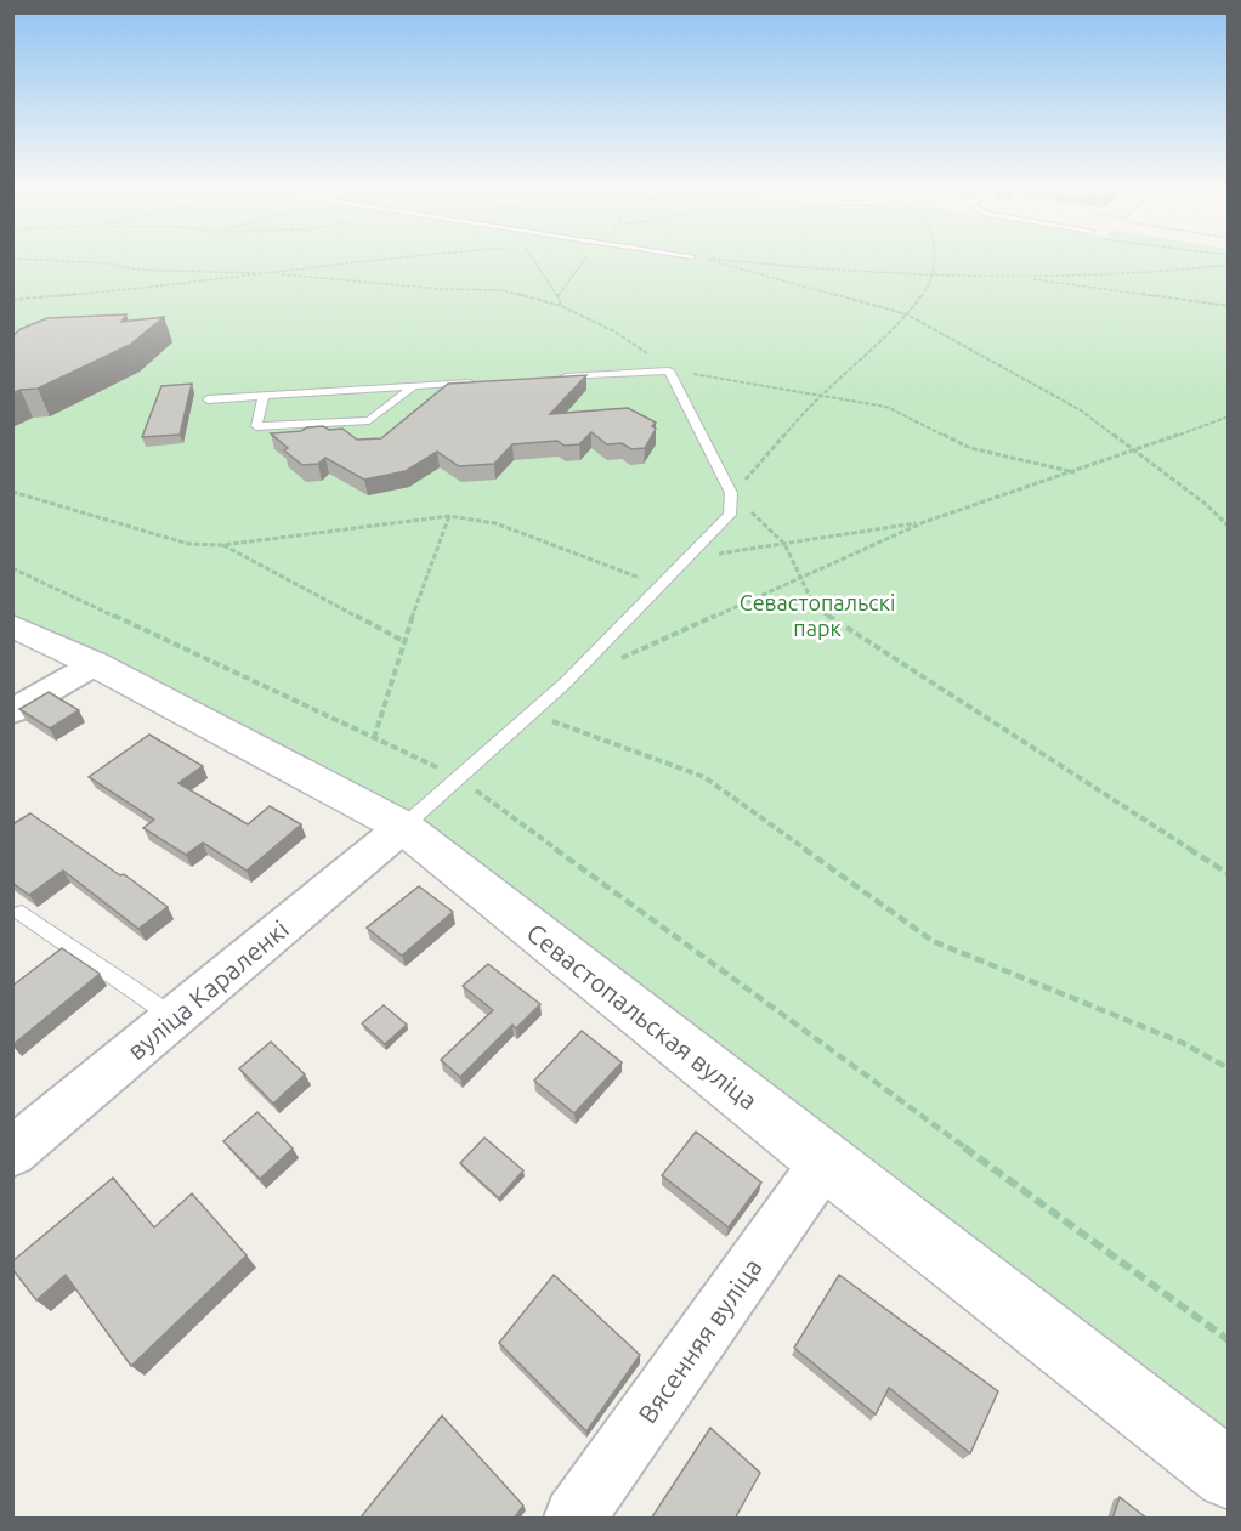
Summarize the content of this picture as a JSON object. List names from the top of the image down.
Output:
{
  "streets": {
    "street": ["вуліца Караленкі", "Севастопальская вуліца", "Вясенняя вуліца"]
  },
  "crossings": [
    ["вуліца Караленкі", "Севастопальская вуліца"],
    ["Севастопальская вуліца", "Вясенняя вуліца"]
  ],
  "parks": ["Севастопальскі парк"]
}
